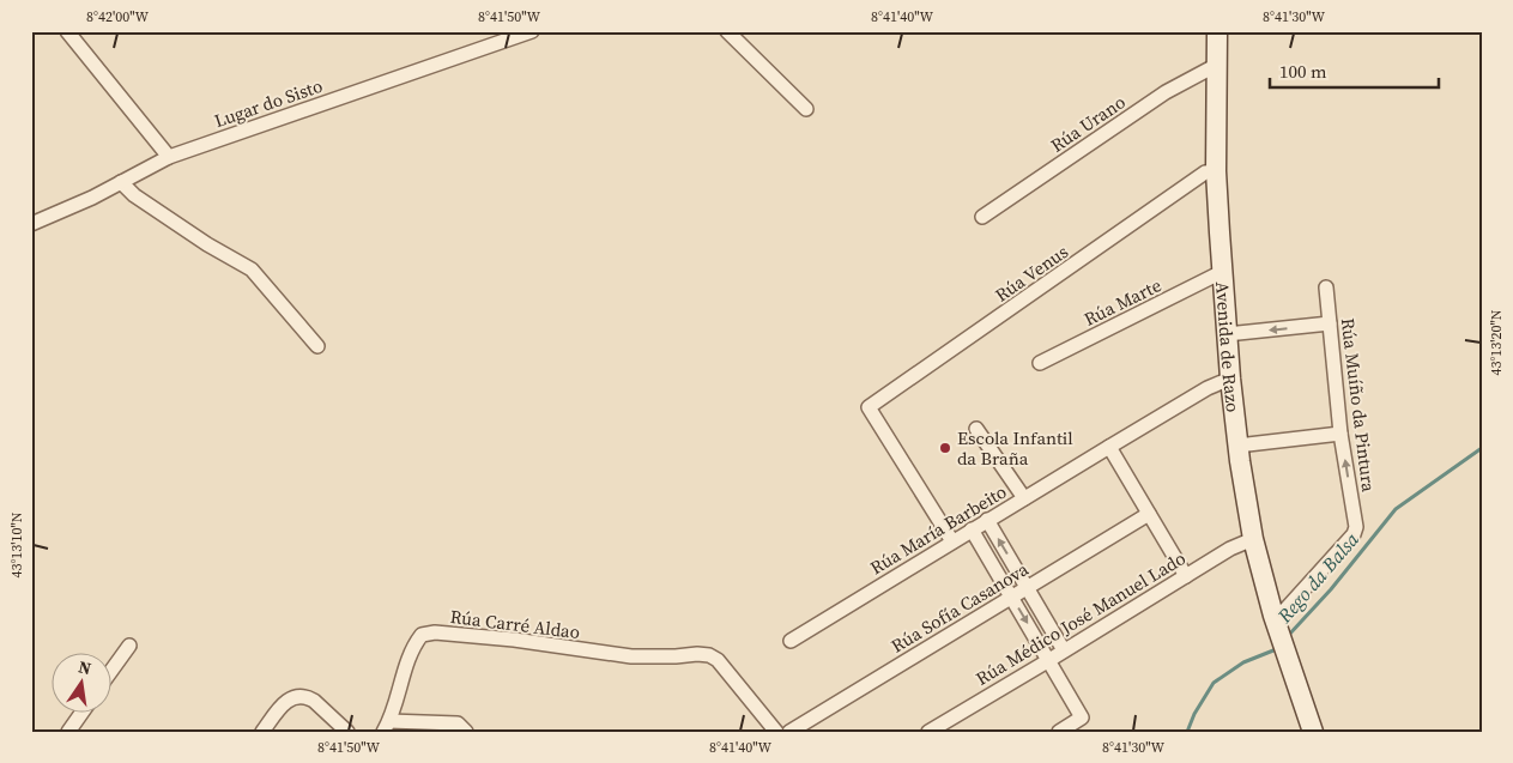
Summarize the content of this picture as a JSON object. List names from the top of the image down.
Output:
{
  "streets": {
    "street": [
      "Lugar do Sisto",
      "Rúa Urano",
      "Rúa Venus",
      "Rúa Marte",
      "Avenida de Razo",
      "Rúa Muíño da Pintura",
      "Rúa María Barbeito",
      "Rúa Sofía Casanova",
      "Rúa Médico José Manuel Lado",
      "Rúa Carré Aldao"
    ]
  },
  "crossings": [
    ["Rúa Urano", "Avenida de Razo"],
    ["Rúa Venus", "Avenida de Razo"],
    ["Rúa Venus", "Rúa María Barbeito"],
    ["Rúa Marte", "Avenida de Razo"],
    ["Avenida de Razo", "Rúa Muíño da Pintura"],
    ["Avenida de Razo", "Rúa María Barbeito"],
    ["Avenida de Razo", "Rúa Médico José Manuel Lado"]
  ],
  "one_way": ["Rúa Muíño da Pintura"],
  "water": ["Rego da Balsa"],
  "places": ["Escola Infantil da Braña"],
  "scale_bar": "100 m",
  "north": "top",
  "coordinates": [
    "8°42'00\"W",
    "8°41'50\"W",
    "8°41'40\"W",
    "8°41'30\"W",
    "43°13'20\"N",
    "43°13'10\"N"
  ]
}
